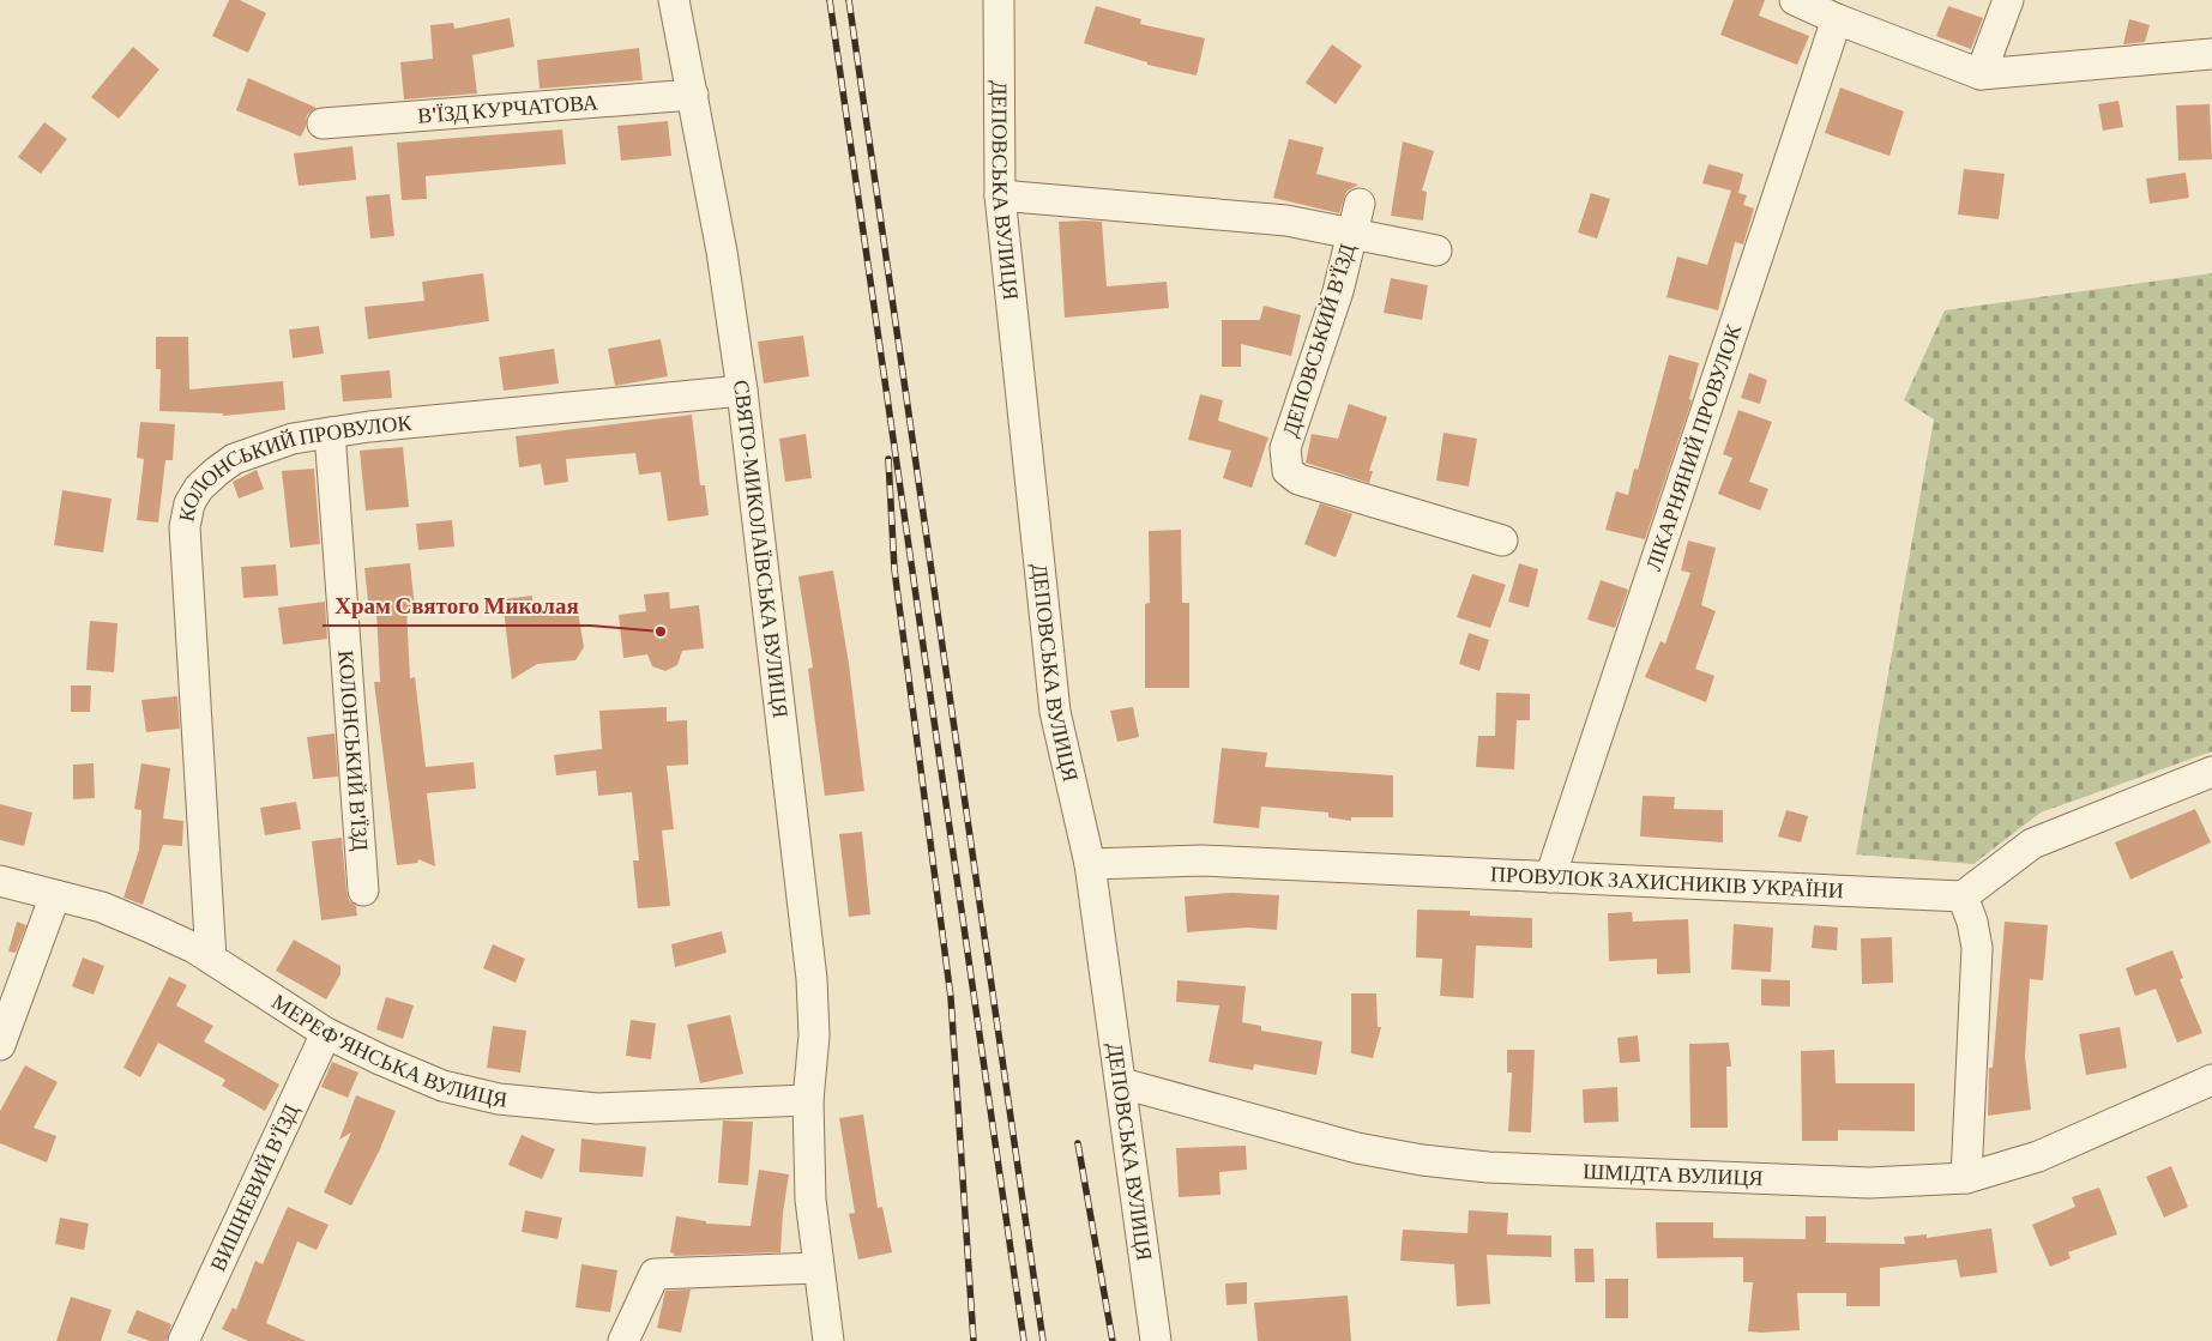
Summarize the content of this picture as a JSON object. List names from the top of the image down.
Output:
{
  "streets": {
    "street": [
      "В'ЇЗД КУРЧАТОВА",
      "ДЕПОВСЬКА ВУЛИЦЯ",
      "ДЕПОВСЬКИЙ В’ЇЗД",
      "ЛІКАРНЯНИЙ ПРОВУЛОК",
      "КОЛОНСЬКИЙ ПРОВУЛОК",
      "СВЯТО-МИКОЛАЇВСЬКА ВУЛИЦЯ",
      "КОЛОНСЬКИЙ В'ЇЗД",
      "ПРОВУЛОК ЗАХИСНИКІВ УКРАЇНИ",
      "МЕРЕФ'ЯНСЬКА ВУЛИЦЯ",
      "ШМІДТА ВУЛИЦЯ",
      "ВИШНЕВИЙ В’ЇЗД"
    ]
  },
  "crossings": [
    ["В'ЇЗД КУРЧАТОВА", "СВЯТО-МИКОЛАЇВСЬКА ВУЛИЦЯ"],
    ["ДЕПОВСЬКА ВУЛИЦЯ", "ДЕПОВСЬКИЙ В’ЇЗД"],
    ["ДЕПОВСЬКА ВУЛИЦЯ", "ПРОВУЛОК ЗАХИСНИКІВ УКРАЇНИ"],
    ["ДЕПОВСЬКА ВУЛИЦЯ", "ШМІДТА ВУЛИЦЯ"],
    ["ЛІКАРНЯНИЙ ПРОВУЛОК", "ПРОВУЛОК ЗАХИСНИКІВ УКРАЇНИ"],
    ["КОЛОНСЬКИЙ ПРОВУЛОК", "СВЯТО-МИКОЛАЇВСЬКА ВУЛИЦЯ"],
    ["КОЛОНСЬКИЙ ПРОВУЛОК", "КОЛОНСЬКИЙ В'ЇЗД"],
    ["КОЛОНСЬКИЙ ПРОВУЛОК", "МЕРЕФ'ЯНСЬКА ВУЛИЦЯ"],
    ["СВЯТО-МИКОЛАЇВСЬКА ВУЛИЦЯ", "МЕРЕФ'ЯНСЬКА ВУЛИЦЯ"],
    ["МЕРЕФ'ЯНСЬКА ВУЛИЦЯ", "ВИШНЕВИЙ В’ЇЗД"]
  ],
  "places": ["Храм Святого Миколая"]
}
